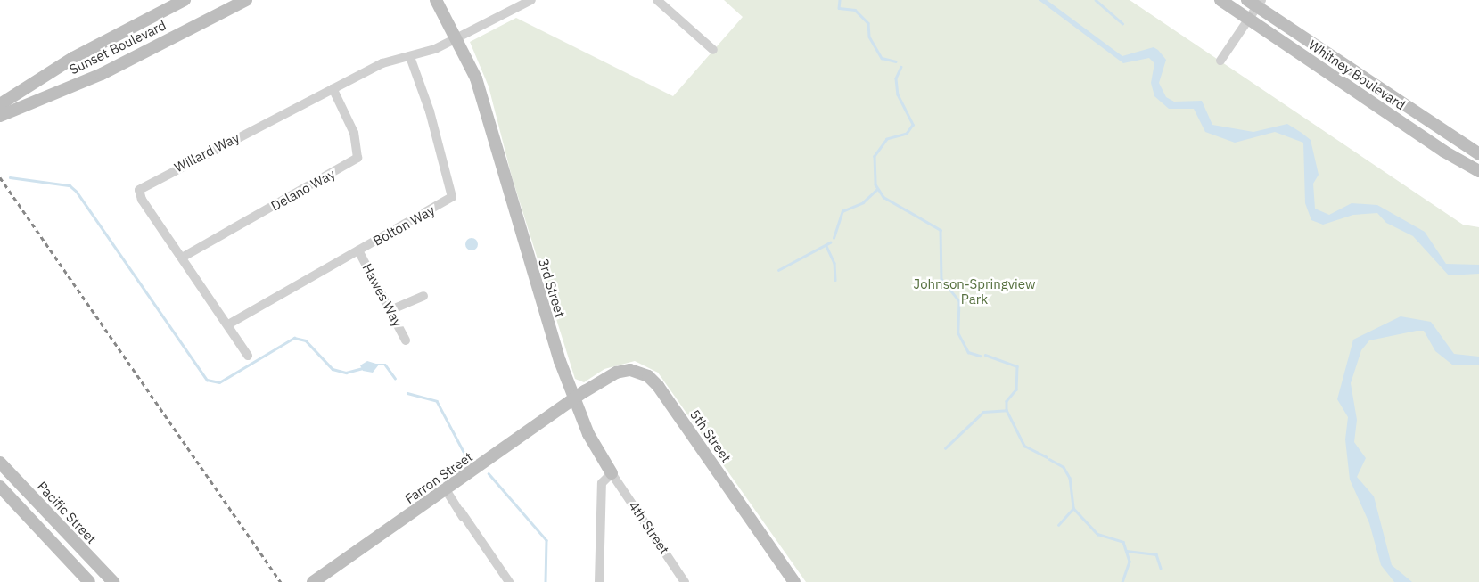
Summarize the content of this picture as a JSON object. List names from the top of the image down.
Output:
{
  "streets": {
    "street": [
      "Sunset Boulevard",
      "Whitney Boulevard",
      "Willard Way",
      "Delano Way",
      "Bolton Way",
      "3rd Street",
      "Hawes Way",
      "5th Street",
      "Farron Street",
      "Pacific Street",
      "4th Street"
    ]
  },
  "crossings": [
    ["Willard Way", "Delano Way"],
    ["Willard Way", "Bolton Way"],
    ["Willard Way", "3rd Street"],
    ["Bolton Way", "Hawes Way"],
    ["3rd Street", "5th Street"],
    ["3rd Street", "Farron Street"],
    ["3rd Street", "4th Street"],
    ["5th Street", "Farron Street"]
  ],
  "parks": ["Johnson-Springview Park"]
}
